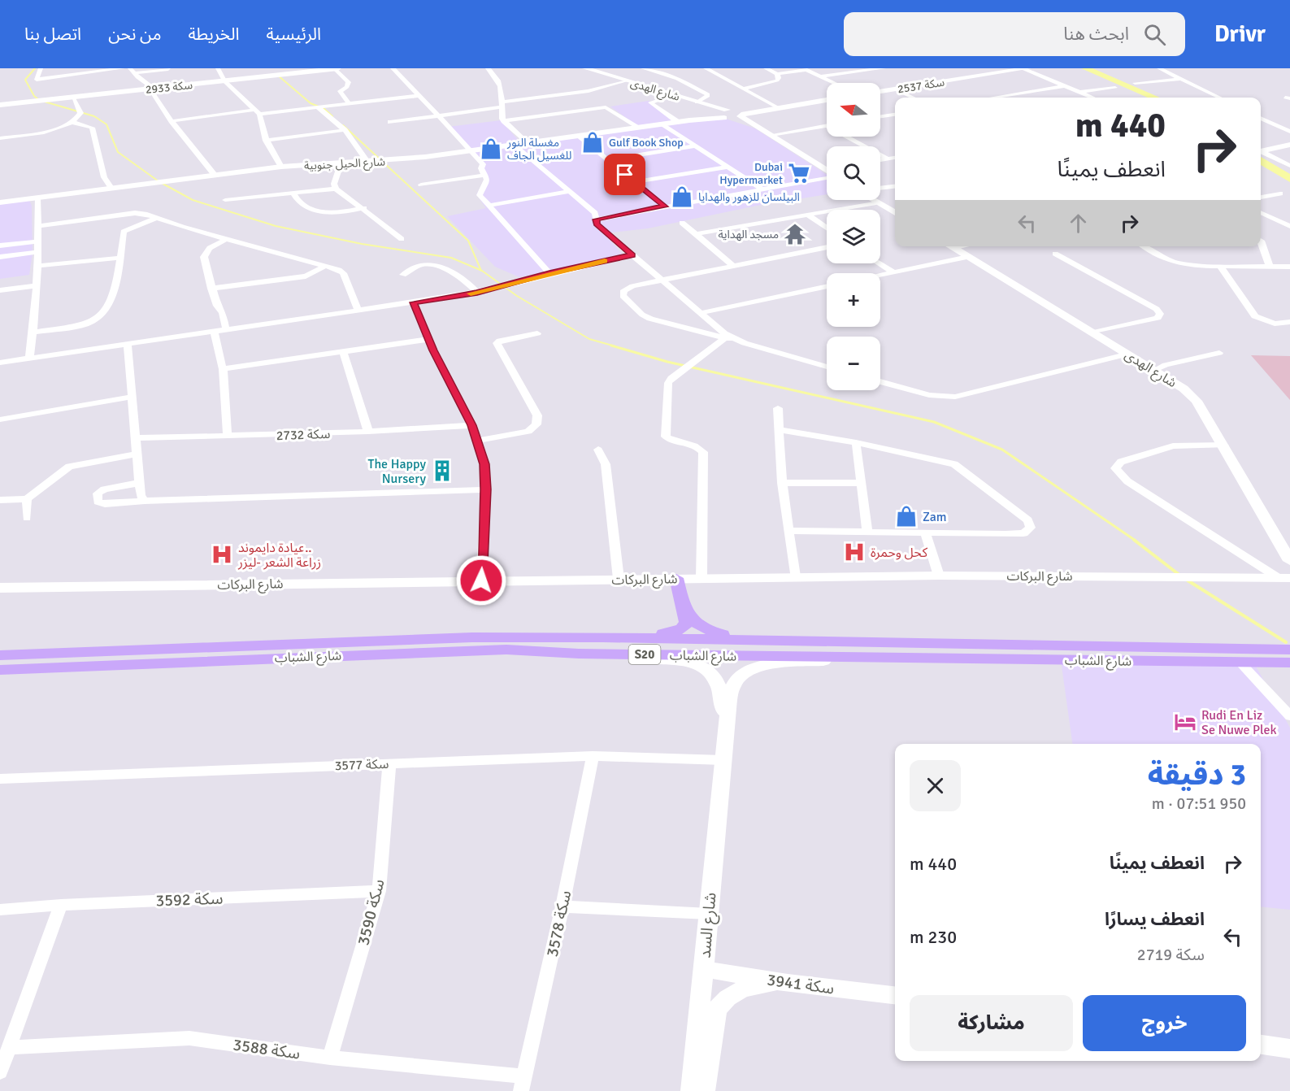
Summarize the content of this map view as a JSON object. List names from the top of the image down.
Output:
{
  "streets": {
    "main road": ["S20", "شارع الشباب"],
    "street": [
      "سكة 2537",
      "سكة 2933",
      "شارع الهدى",
      "شارع الحيل جنوبية",
      "سكة 2732",
      "شارع البركات",
      "سكة 3577",
      "سكة 3592",
      "سكة 3590",
      "سكة 3578",
      "شارع السد",
      "سكة 3941",
      "سكة 3588"
    ]
  },
  "crossings": [
    ["سكة 3577", "سكة 3590"],
    ["سكة 3577", "سكة 3578"],
    ["سكة 3577", "شارع السد"],
    ["سكة 3592", "سكة 3590"],
    ["سكة 3590", "سكة 3588"],
    ["سكة 3578", "سكة 3588"],
    ["شارع السد", "سكة 3941"]
  ],
  "places": {
    "shop": [
      "Gulf Book Shop",
      "مغسلة النور للغسيل الجاف",
      "البيلسان للزهور والهدايا",
      "Zam"
    ],
    "supermarket": ["Dubai Hypermarket"],
    "temple": ["مسجد الهداية"],
    "building": ["The Happy Nursery"],
    "hospital": ["كحل وحمرة", "عيادة دايموند.. زراعة الشعر -ليزر"],
    "hotel": ["Rudi En Liz Se Nuwe Plek"]
  },
  "north": "left",
  "page": {
    "header": "Drivr",
    "search": "ابحث هنا",
    "nav": [
      "الرئيسية",
      "الخريطة",
      "من نحن",
      "اتصل بنا"
    ],
    "map_buttons": ["+", "−"],
    "turn": ["440 m", "انعطف يمينًا"],
    "heading": ["3 دقيقة", "950 m · 07:51"],
    "list": [
      {
        "name": "انعطف يمينًا",
        "value": "440 m"
      },
      {
        "name": "انعطف يسارًا",
        "note": "سكة 2719",
        "value": "230 m"
      }
    ],
    "buttons": ["خروج", "مشاركة"]
  }
}
